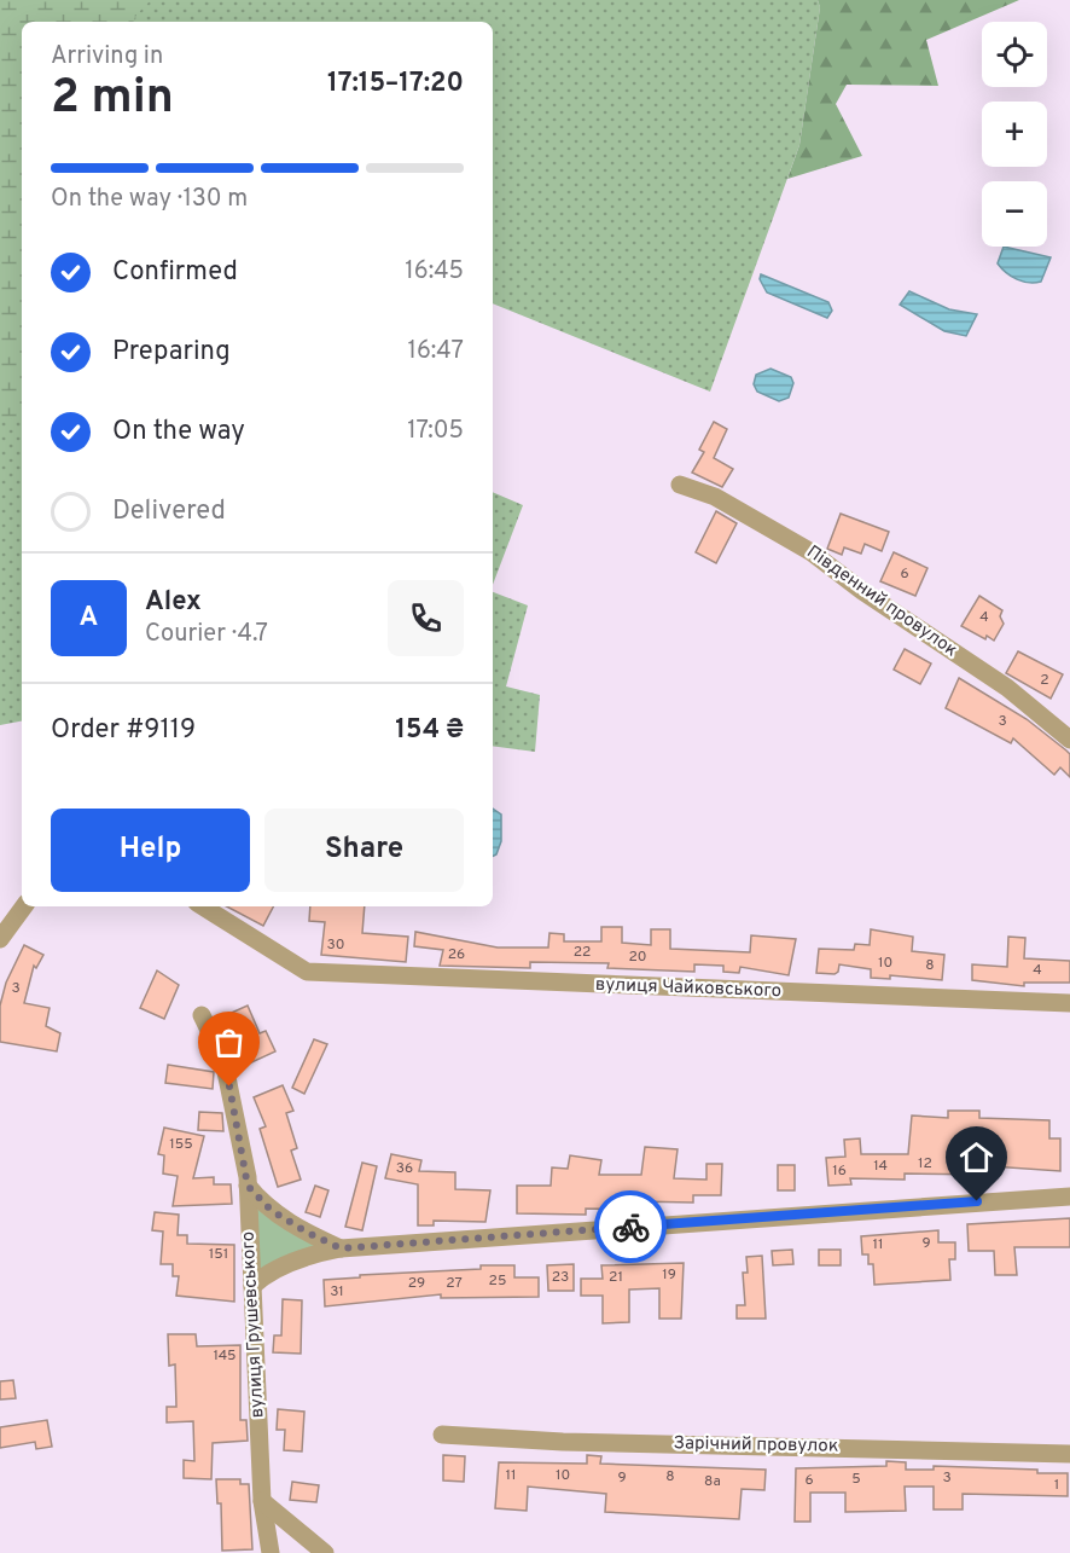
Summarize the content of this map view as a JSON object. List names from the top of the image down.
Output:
{
  "streets": {
    "street": [
      "Південний провулок",
      "вулиця Чайковського",
      "вулиця Грушевського",
      "Зарічний провулок"
    ]
  },
  "house_numbers": [
    "6",
    "4",
    "2",
    "3",
    "30",
    "22",
    "26",
    "20",
    "10",
    "8",
    "4",
    "3",
    "155",
    "12",
    "14",
    "36",
    "16",
    "9",
    "11",
    "151",
    "19",
    "23",
    "21",
    "25",
    "29",
    "27",
    "31",
    "145",
    "11",
    "10",
    "8",
    "9",
    "3",
    "5",
    "6",
    "8а",
    "1"
  ],
  "page": {
    "map_buttons": ["+", "−"],
    "heading": ["2 min", "Arriving in", "17:15–17:20"],
    "panel": [
      "Alex",
      "Courier · 4.7",
      "Order #9119",
      "154 ₴"
    ],
    "bar": "On the way · 130 m",
    "list": [
      ["Confirmed", "16:45"],
      ["Preparing", "16:47"],
      ["On the way", "17:05"],
      "Delivered"
    ],
    "round": "A",
    "buttons": ["Help", "Share"]
  }
}
